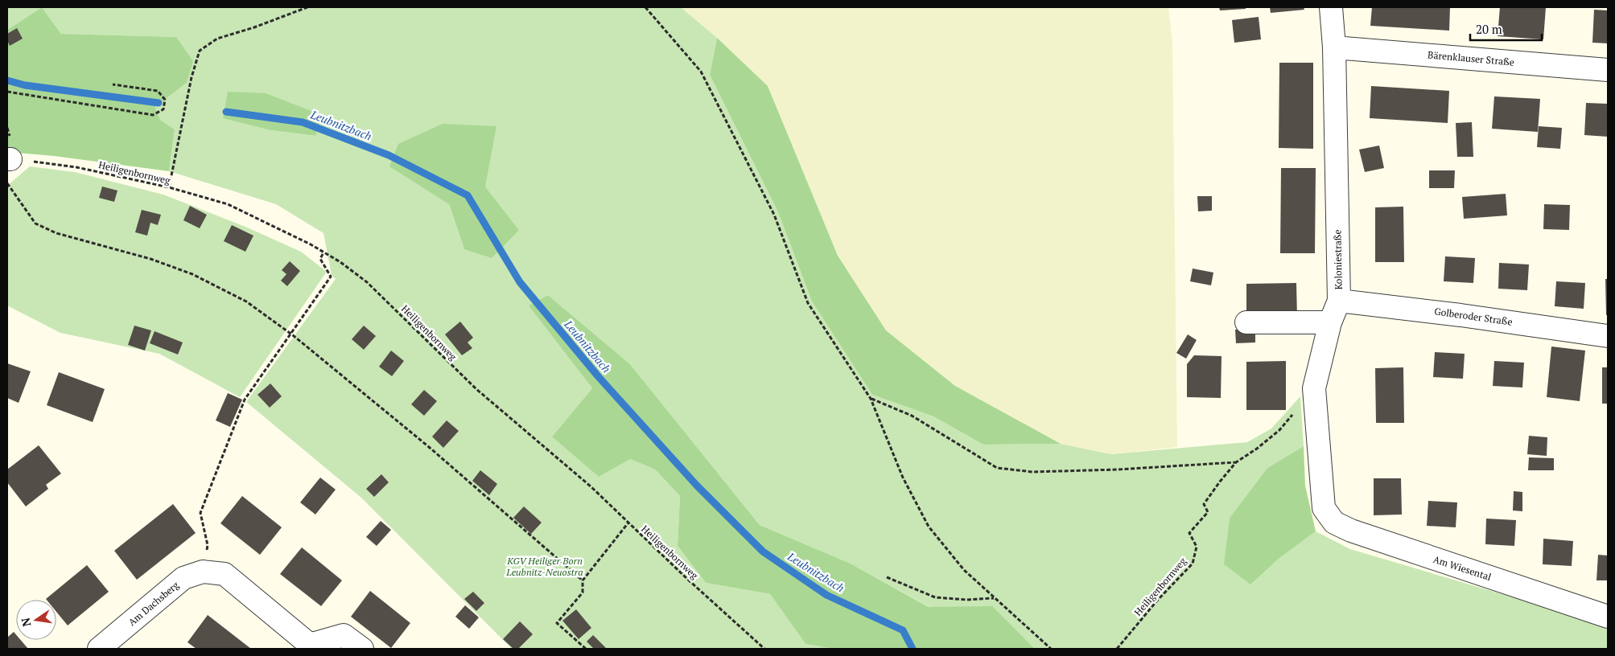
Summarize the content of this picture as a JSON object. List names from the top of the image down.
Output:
{
  "streets": {
    "street": [
      "Bärenklauser Straße",
      "Koloniestraße",
      "Golberoder Straße",
      "Am Wiesental",
      "Am Dachsberg"
    ],
    "path": ["Heiligenbornweg"]
  },
  "crossings": [
    ["Bärenklauser Straße", "Koloniestraße"],
    ["Heiligenbornweg", "Koloniestraße"],
    ["Koloniestraße", "Golberoder Straße"],
    ["Koloniestraße", "Am Wiesental"]
  ],
  "water": ["Leubnitzbach"],
  "parks": ["KGV Heiliger Born Leubnitz-Neuostra"],
  "scale_bar": "20 m",
  "north": "left"
}
